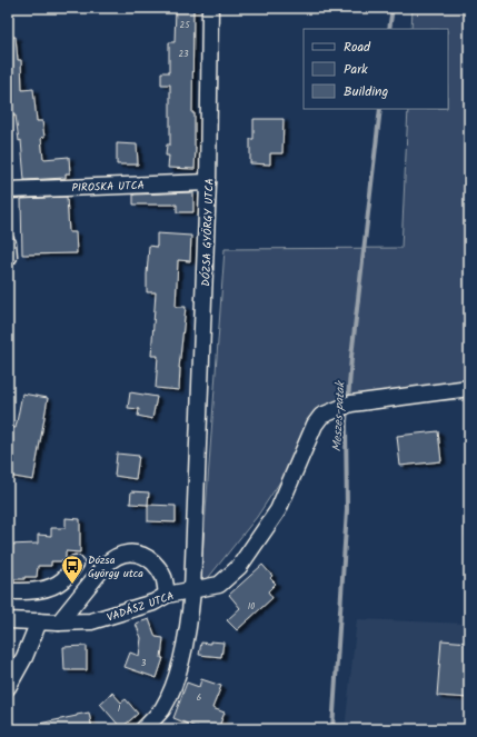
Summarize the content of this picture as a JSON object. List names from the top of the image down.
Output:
{
  "streets": {
    "street": ["PIROSKA UTCA", "DÓZSA GYÖRGY UTCA", "VADÁSZ UTCA"]
  },
  "crossings": [
    ["PIROSKA UTCA", "DÓZSA GYÖRGY UTCA"],
    ["DÓZSA GYÖRGY UTCA", "VADÁSZ UTCA"]
  ],
  "water": ["Meszes-patak"],
  "places": {
    "bus stop": ["Dózsa György utca"]
  },
  "house_numbers": [
    "25",
    "23",
    "10",
    "3",
    "6",
    "1"
  ],
  "legend": ["Road", "Park", "Building"]
}
